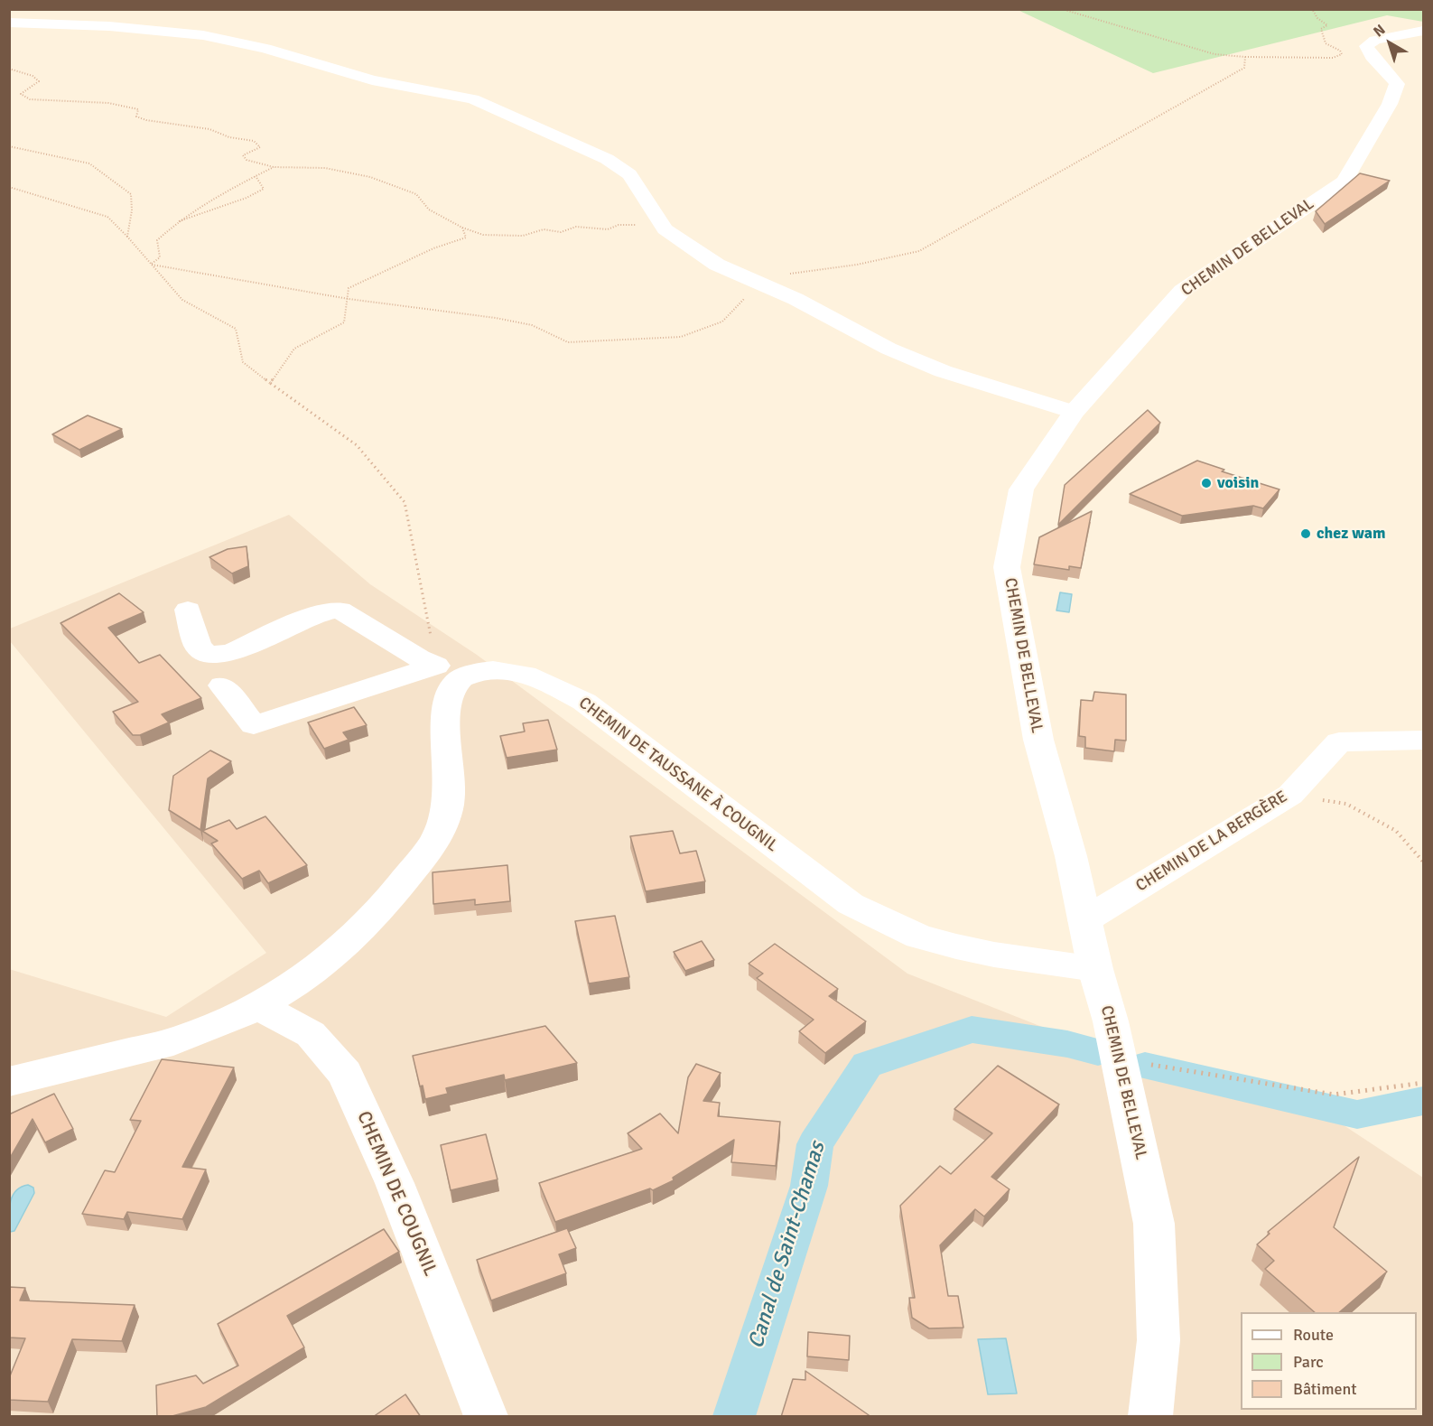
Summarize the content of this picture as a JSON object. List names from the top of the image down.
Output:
{
  "streets": {
    "street": [
      "CHEMIN DE BELLEVAL",
      "CHEMIN DE TAUSSANE À COUGNIL",
      "CHEMIN DE LA BERGÈRE",
      "CHEMIN DE COUGNIL"
    ]
  },
  "crossings": [
    ["CHEMIN DE BELLEVAL", "CHEMIN DE TAUSSANE À COUGNIL"],
    ["CHEMIN DE BELLEVAL", "CHEMIN DE LA BERGÈRE"],
    ["CHEMIN DE TAUSSANE À COUGNIL", "CHEMIN DE COUGNIL"]
  ],
  "water": ["Canal de Saint-Chamas"],
  "places": ["voisin", "chez wam"],
  "legend": ["Route", "Parc", "Bâtiment"],
  "north": "top left"
}
